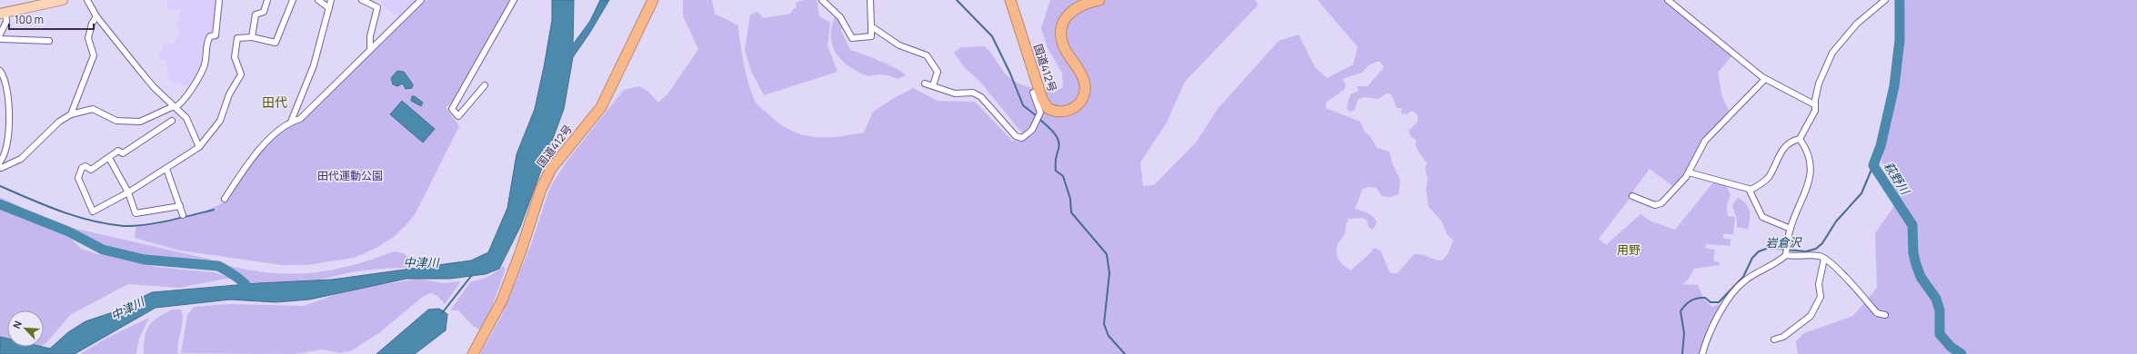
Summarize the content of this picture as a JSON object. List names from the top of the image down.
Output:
{
  "streets": {
    "highway": ["国道412号"]
  },
  "districts": ["田代", "用野"],
  "water": ["萩野川", "岩倉沢", "中津川"],
  "parks": ["田代運動公園"],
  "scale_bar": "100 m",
  "north": "top left"
}
